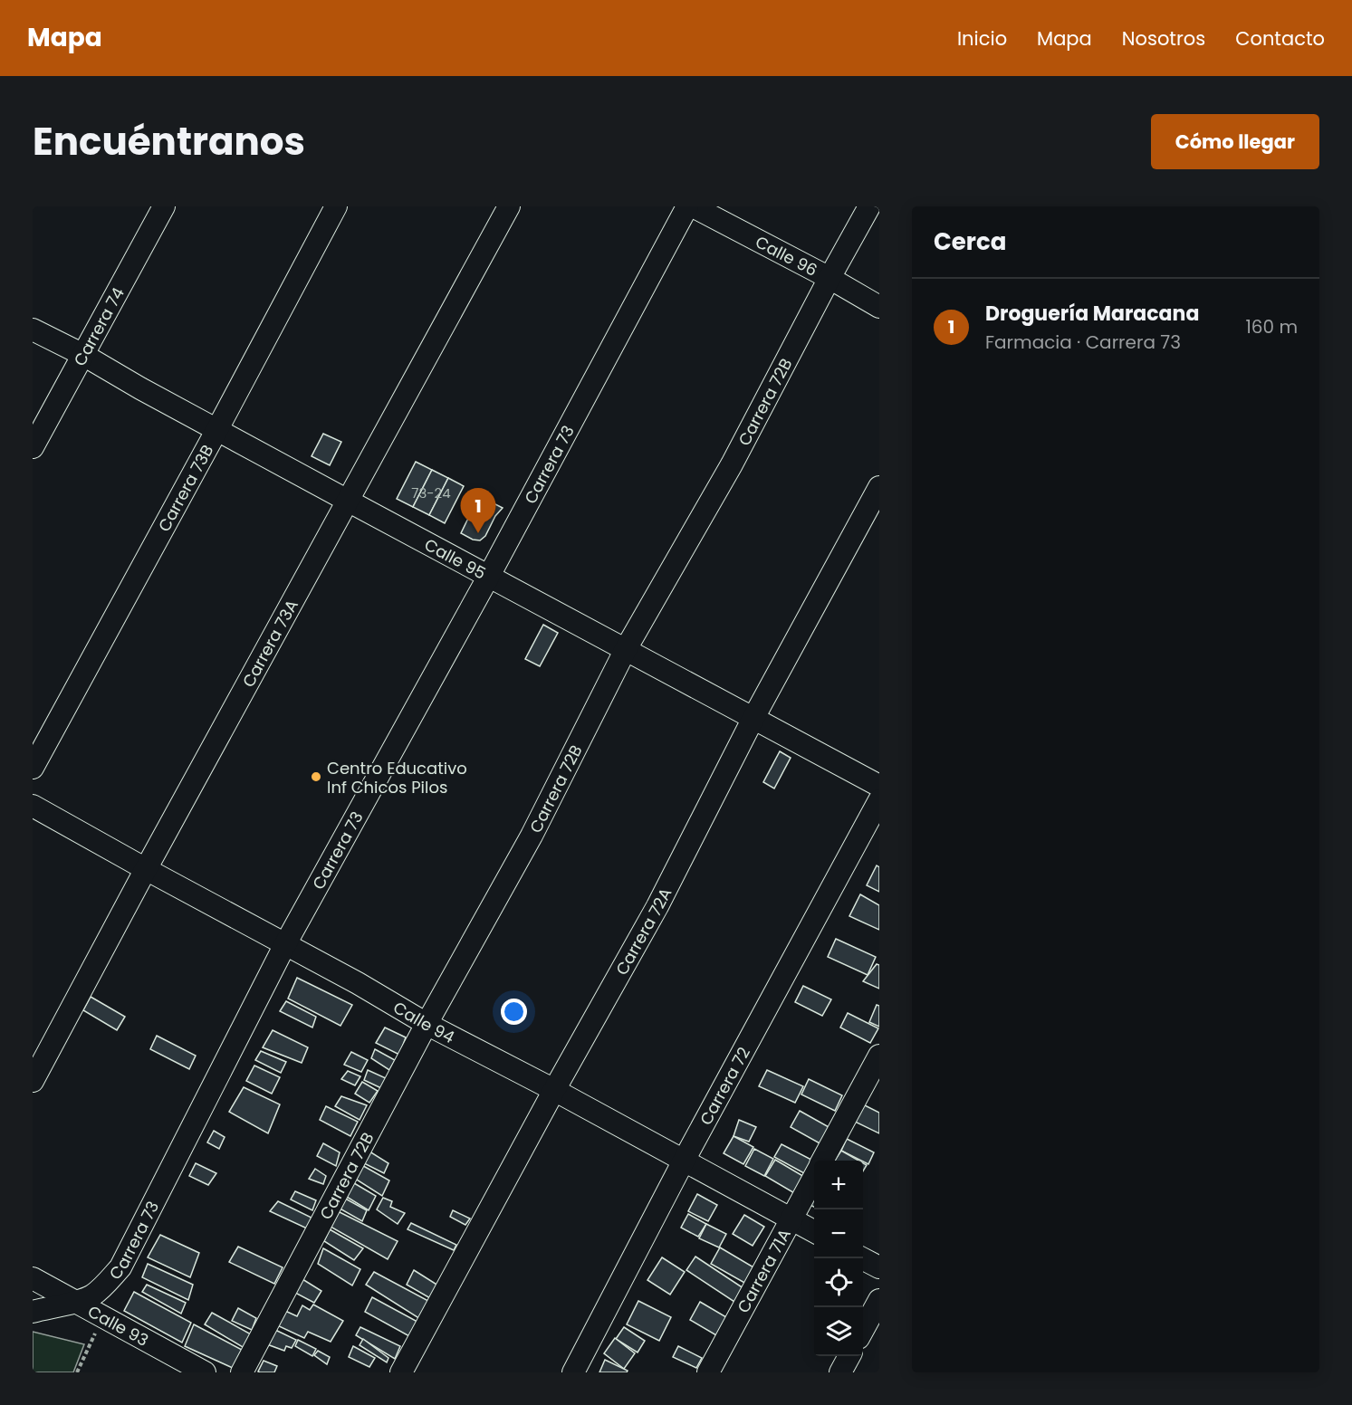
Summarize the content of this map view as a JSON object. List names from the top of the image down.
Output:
{
  "streets": {
    "street": [
      "Calle 96",
      "Carrera 74",
      "Carrera 72B",
      "Carrera 73",
      "Carrera 73B",
      "Calle 95",
      "Carrera 73A",
      "Carrera 72A",
      "Calle 94",
      "Carrera 72",
      "Carrera 71A",
      "Calle 93"
    ]
  },
  "crossings": [
    ["Calle 96", "Carrera 72B"],
    ["Carrera 74", "Calle 95"],
    ["Carrera 72B", "Calle 95"],
    ["Carrera 72B", "Calle 94"],
    ["Carrera 73", "Calle 95"],
    ["Carrera 73", "Calle 94"],
    ["Carrera 73", "Calle 93"],
    ["Carrera 73B", "Calle 95"],
    ["Calle 95", "Carrera 73A"],
    ["Calle 95", "Carrera 72A"],
    ["Carrera 73A", "Calle 94"],
    ["Carrera 72A", "Calle 94"],
    ["Calle 94", "Carrera 72"],
    ["Calle 94", "Carrera 71A"]
  ],
  "places": ["Centro Educativo Inf Chicos Pilos"],
  "house_numbers": ["73-24"],
  "page": {
    "header": "Mapa",
    "nav": [
      "Inicio",
      "Mapa",
      "Nosotros",
      "Contacto"
    ],
    "title": "Encuéntranos",
    "buttons": "Cómo llegar",
    "heading": "Cerca",
    "list": [
      {
        "mark": "1",
        "name": "Droguería Maracana",
        "note": "Farmacia · Carrera 73",
        "value": "160 m"
      }
    ],
    "pins": "1",
    "map_buttons": ["+", "−"]
  }
}
